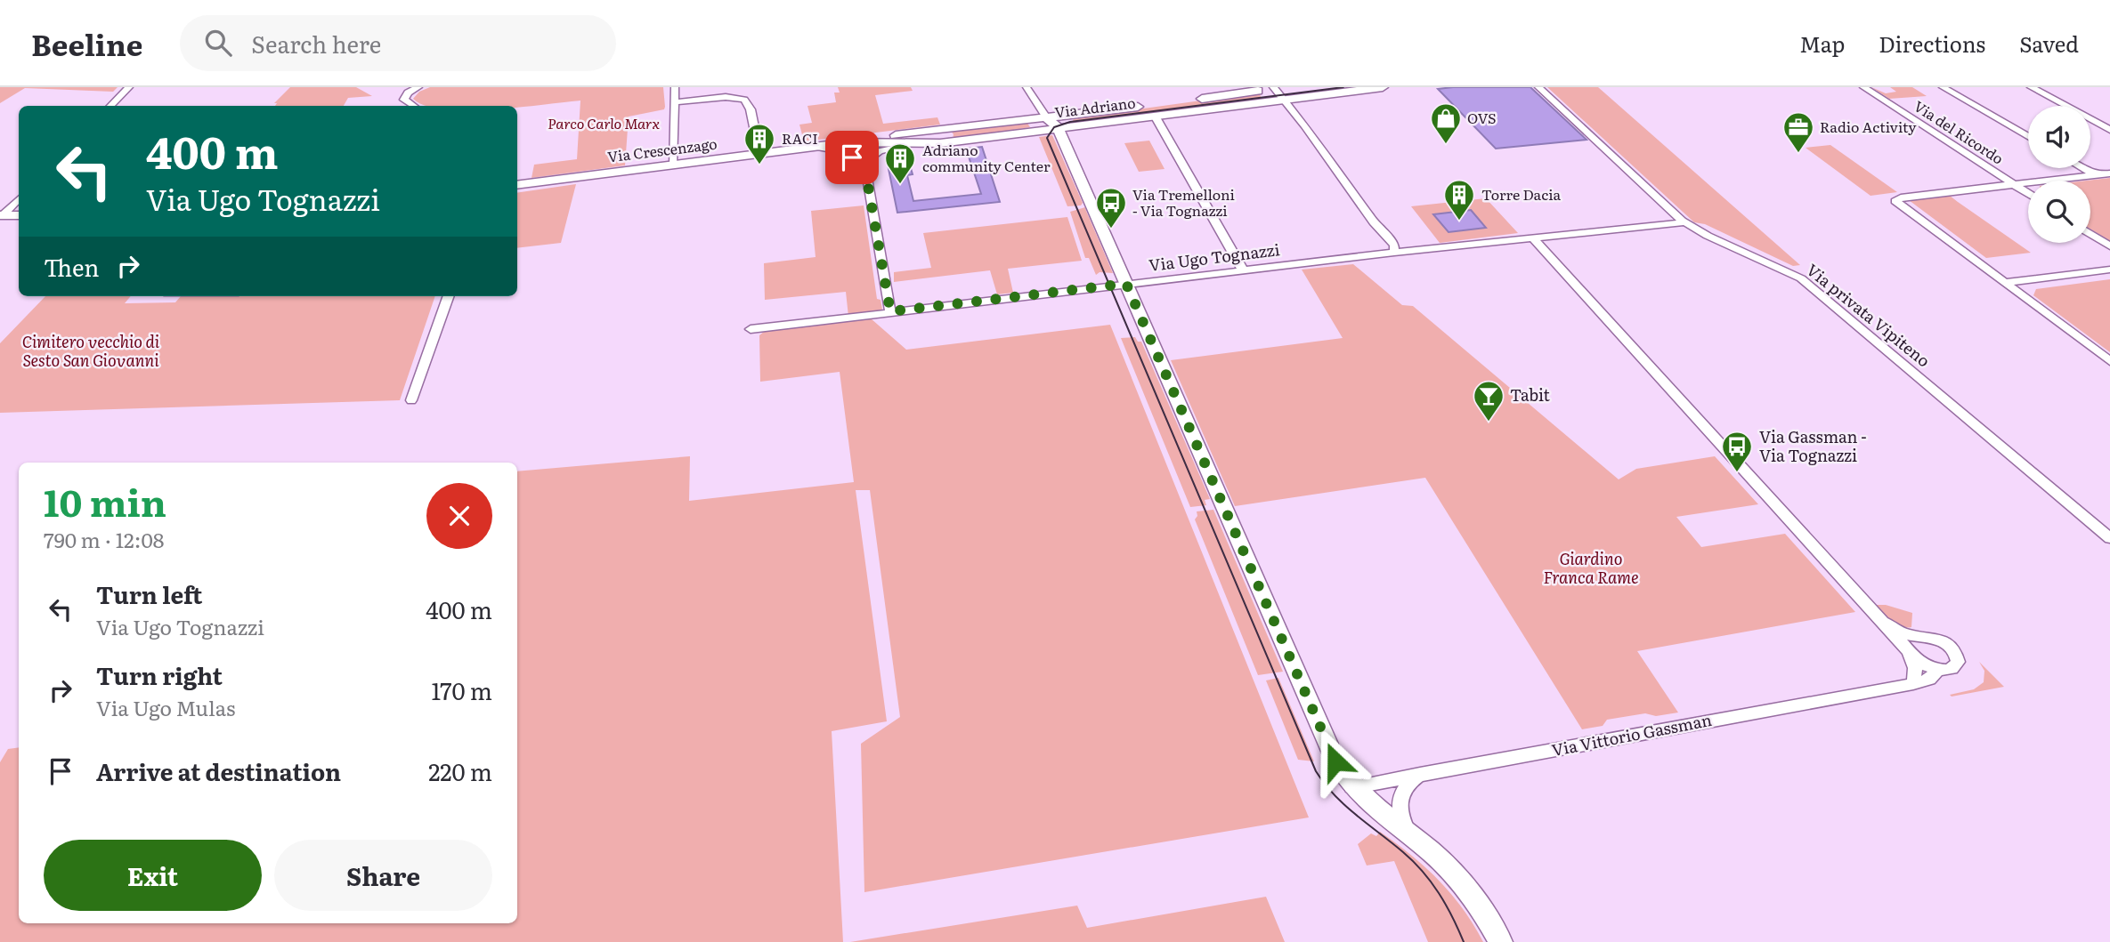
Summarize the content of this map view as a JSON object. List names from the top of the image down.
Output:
{
  "streets": {
    "street": [
      "Via Adriano",
      "Via del Ricordo",
      "Via Crescenzago",
      "Via Ugo Tognazzi",
      "Via privata Vipiteno",
      "Via Vittorio Gassman"
    ]
  },
  "crossings": [
    ["Via Adriano", "Via Crescenzago"],
    ["Via Ugo Tognazzi", "Via privata Vipiteno"],
    ["Via Ugo Tognazzi", "Via Vittorio Gassman"]
  ],
  "parks": ["Parco Carlo Marx", "Cimitero vecchio di Sesto San Giovanni", "Giardino Franca Rame"],
  "places": {
    "shop": ["OVS"],
    "office": ["Radio Activity"],
    "building": ["RACI", "Adriano community Center", "Torre Dacia"],
    "bus stop": ["Via Tremelloni - Via Tognazzi", "Via Gassman - Via Tognazzi"],
    "bar": ["Tabit"]
  },
  "page": {
    "header": "Beeline",
    "search": "Search here",
    "nav": ["Map", "Directions", "Saved"],
    "turn": ["400 m", "Via Ugo Tognazzi"],
    "then": "Then",
    "heading": ["10 min", "790 m · 12:08"],
    "list": [
      {
        "name": "Turn left",
        "note": "Via Ugo Tognazzi",
        "value": "400 m"
      },
      {
        "name": "Turn right",
        "note": "Via Ugo Mulas",
        "value": "170 m"
      },
      {
        "name": "Arrive at destination",
        "value": "220 m"
      }
    ],
    "buttons": ["Exit", "Share"]
  }
}
